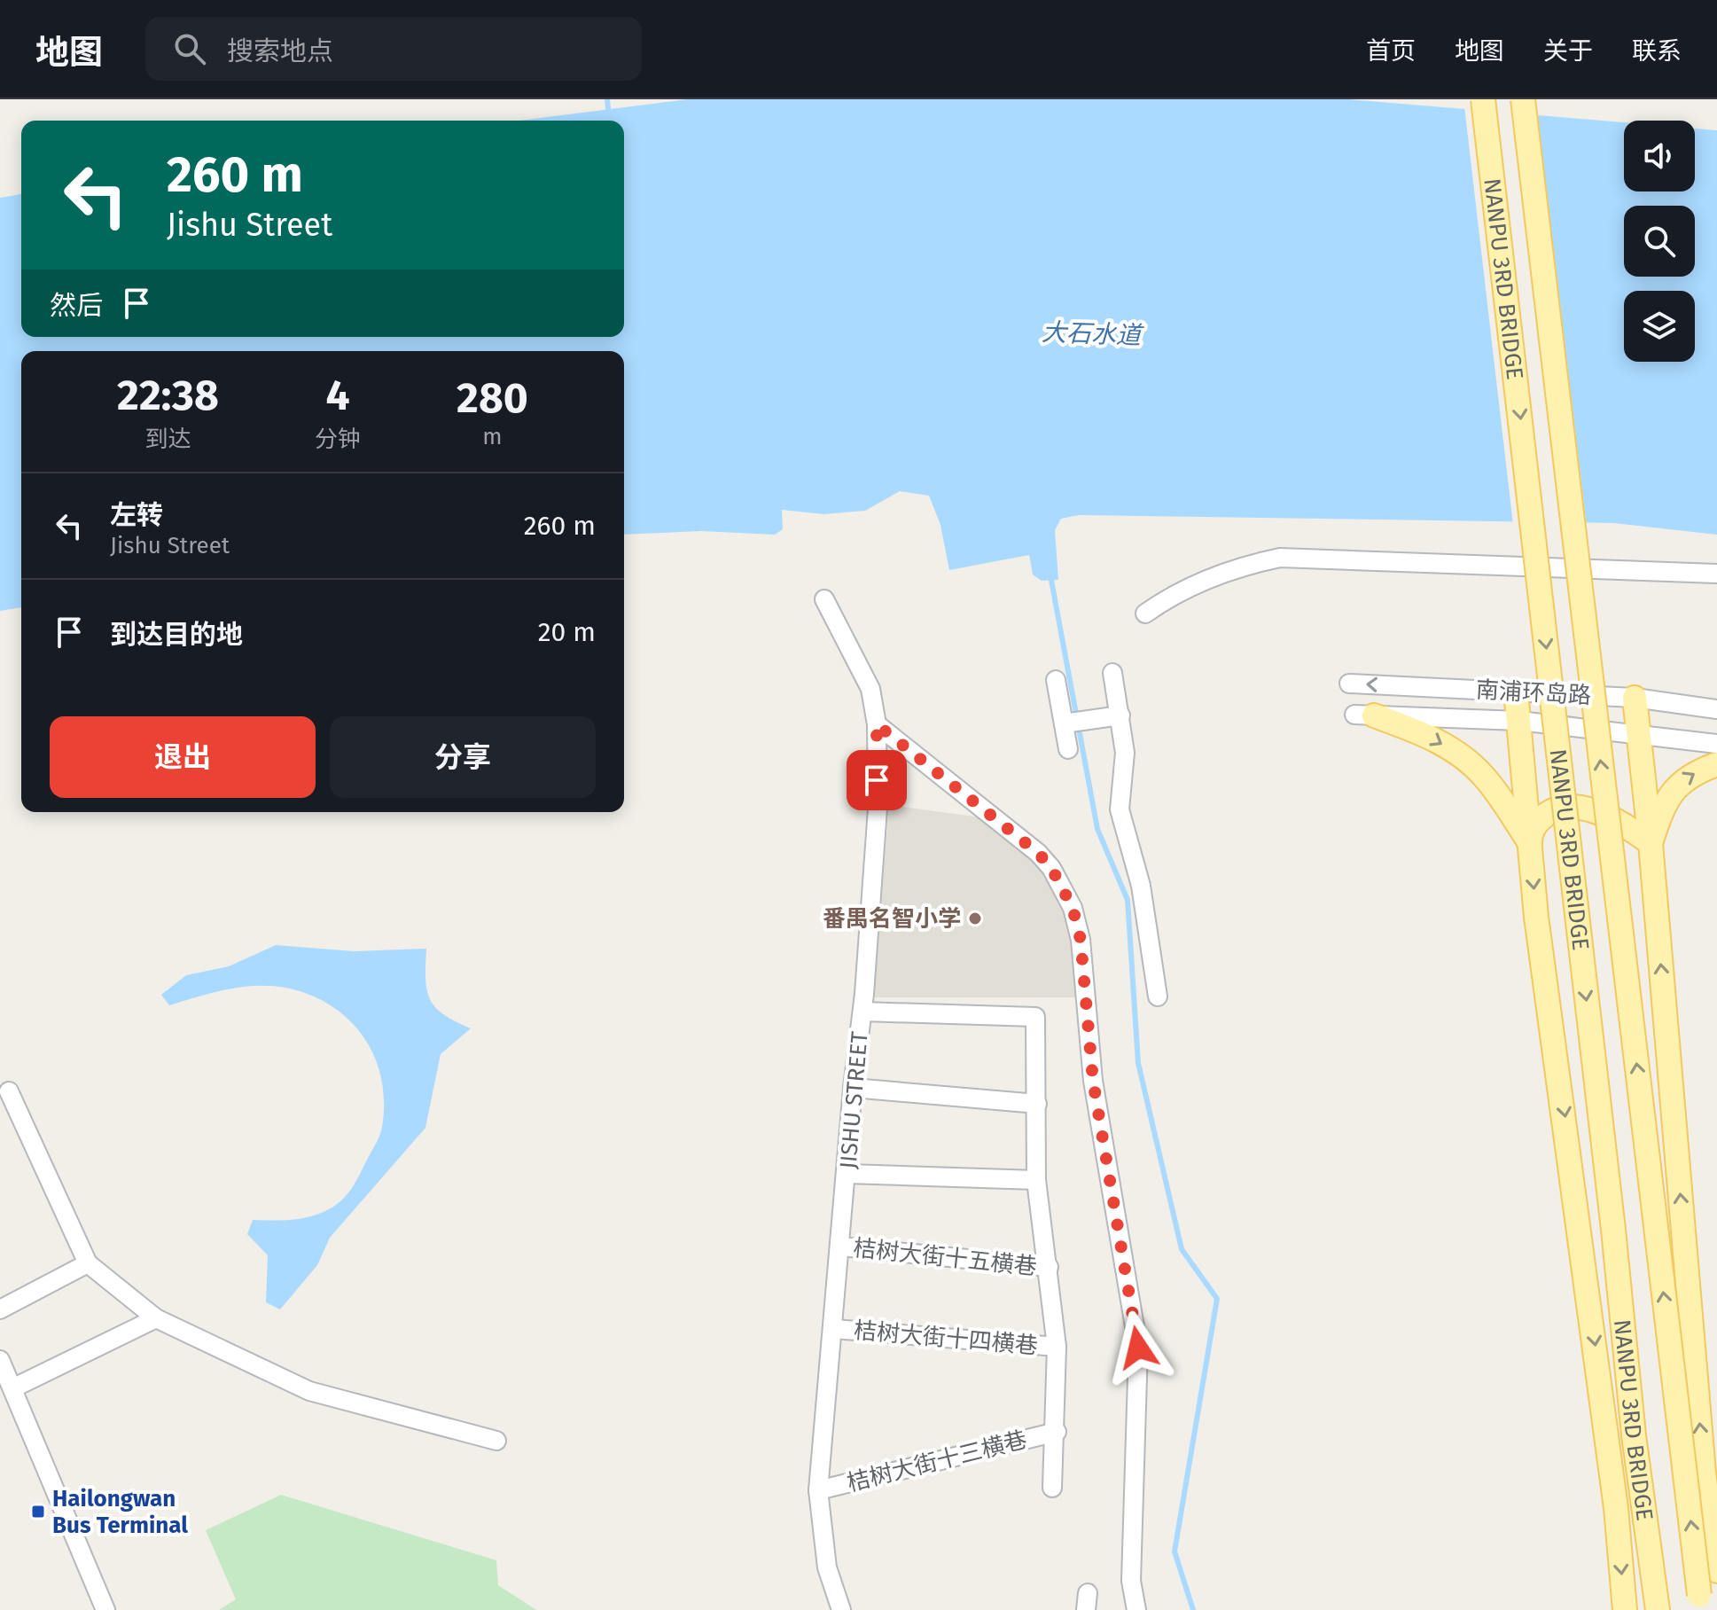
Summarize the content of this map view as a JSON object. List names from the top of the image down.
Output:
{
  "streets": {
    "main road": ["NANPU 3RD BRIDGE"],
    "street": [
      "南浦环岛路",
      "JISHU STREET",
      "桔树大街十五横巷",
      "桔树大街十四横巷",
      "桔树大街十三横巷"
    ]
  },
  "crossings": [
    ["JISHU STREET", "桔树大街十五横巷"],
    ["JISHU STREET", "桔树大街十四横巷"],
    ["JISHU STREET", "桔树大街十三横巷"]
  ],
  "water": ["大石水道"],
  "places": {
    "other": ["番禺名智小学"],
    "transit": ["Hailongwan Bus Terminal"]
  },
  "page": {
    "header": "地图",
    "search": "搜索地点",
    "nav": [
      "首页",
      "地图",
      "关于",
      "联系"
    ],
    "turn": ["260 m", "Jishu Street"],
    "then": "然后",
    "eta": [
      "22:38",
      "到达",
      "4",
      "分钟",
      "280",
      "m"
    ],
    "list": [
      {
        "name": "左转",
        "note": "Jishu Street",
        "value": "260 m"
      },
      {
        "name": "到达目的地",
        "value": "20 m"
      }
    ],
    "buttons": ["退出", "分享"]
  }
}
